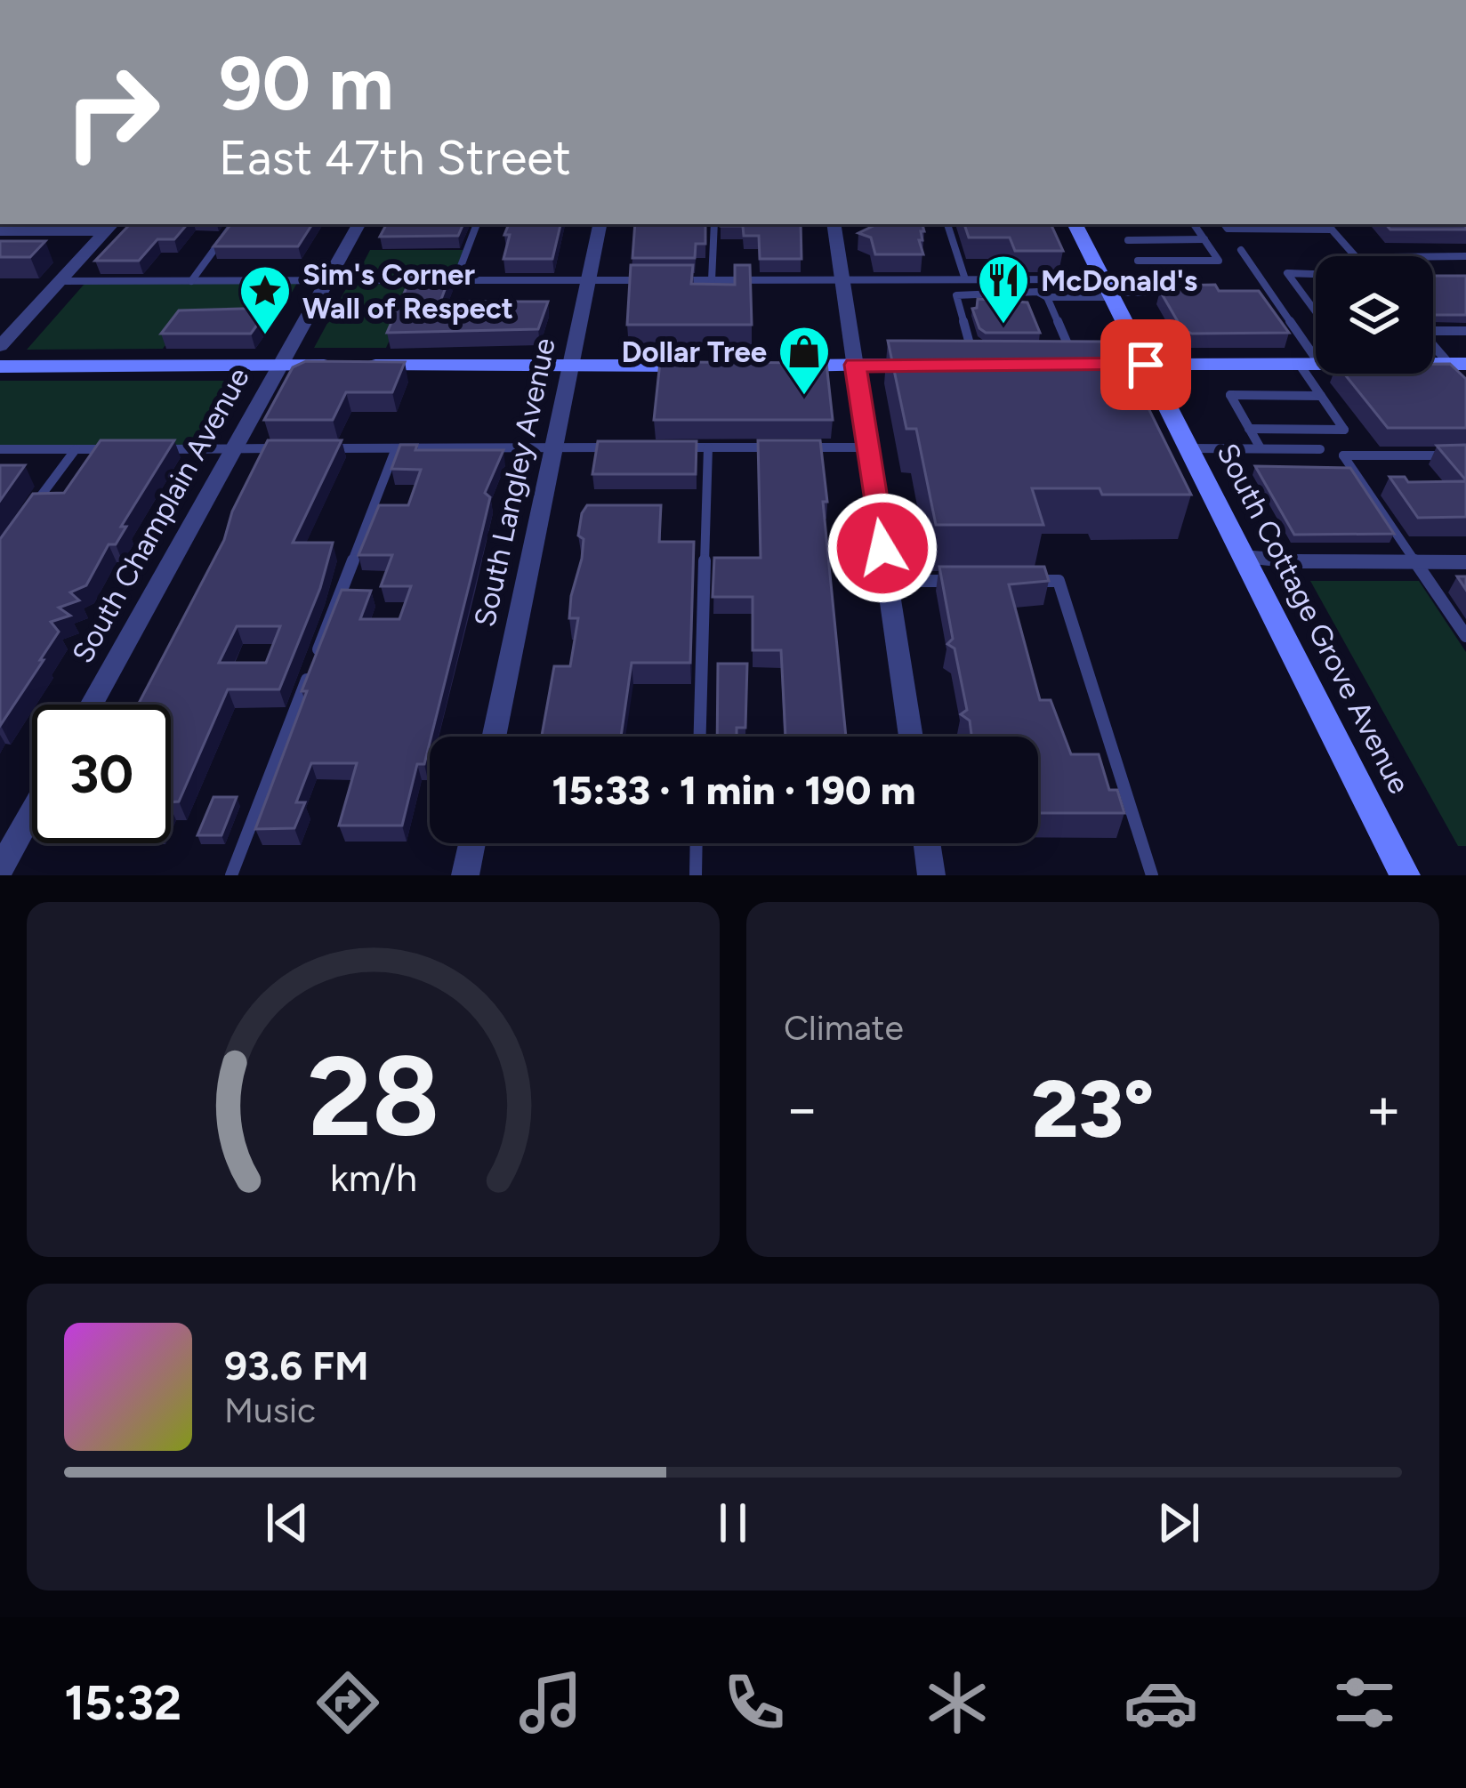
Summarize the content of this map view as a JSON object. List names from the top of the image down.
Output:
{
  "streets": {
    "main road": ["South Cottage Grove Avenue"],
    "street": ["South Langley Avenue", "South Champlain Avenue"]
  },
  "places": {
    "restaurant": ["McDonald's"],
    "place": ["Sim's Corner Wall of Respect"],
    "shop": ["Dollar Tree"]
  },
  "page": {
    "turn": ["90 m", "East 47th Street"],
    "limit": "30",
    "trip": "15:33 · 1 min · 190 m",
    "tile": "Climate",
    "heat": ["−", "23°", "+"],
    "song": ["93.6 FM", "Music"],
    "tabs": "15:32",
    "gauge": ["28", "km/h"]
  }
}
